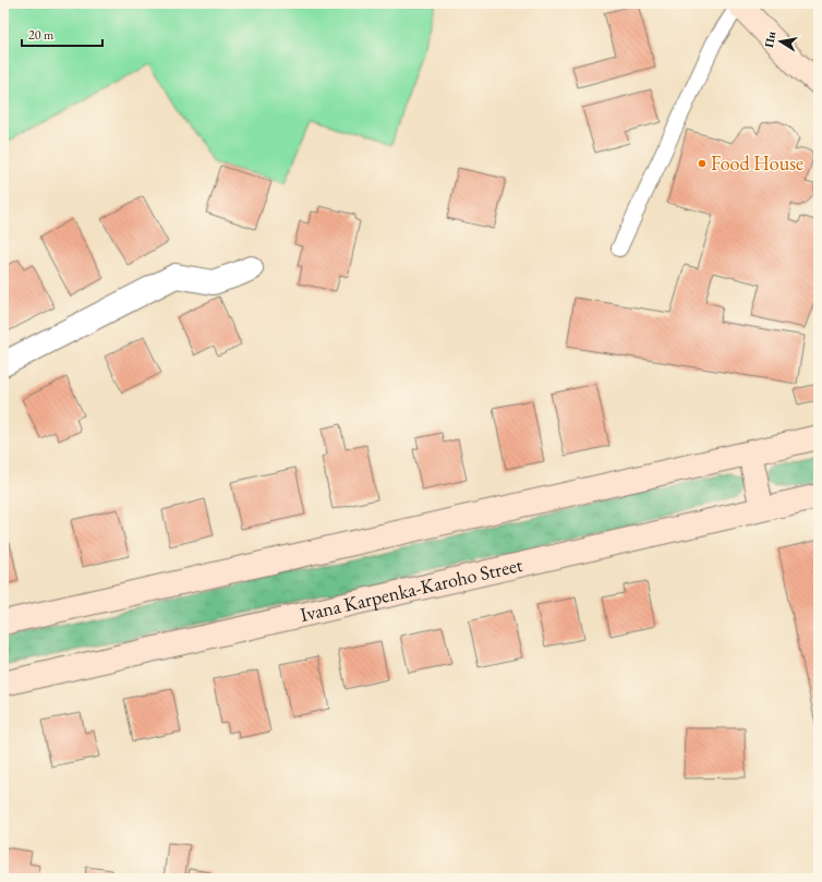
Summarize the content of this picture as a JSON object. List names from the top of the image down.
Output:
{
  "streets": {
    "main road": ["Ivana Karpenka-Karoho Street"]
  },
  "places": ["Food House"],
  "scale_bar": "20 m",
  "north": "left"
}
